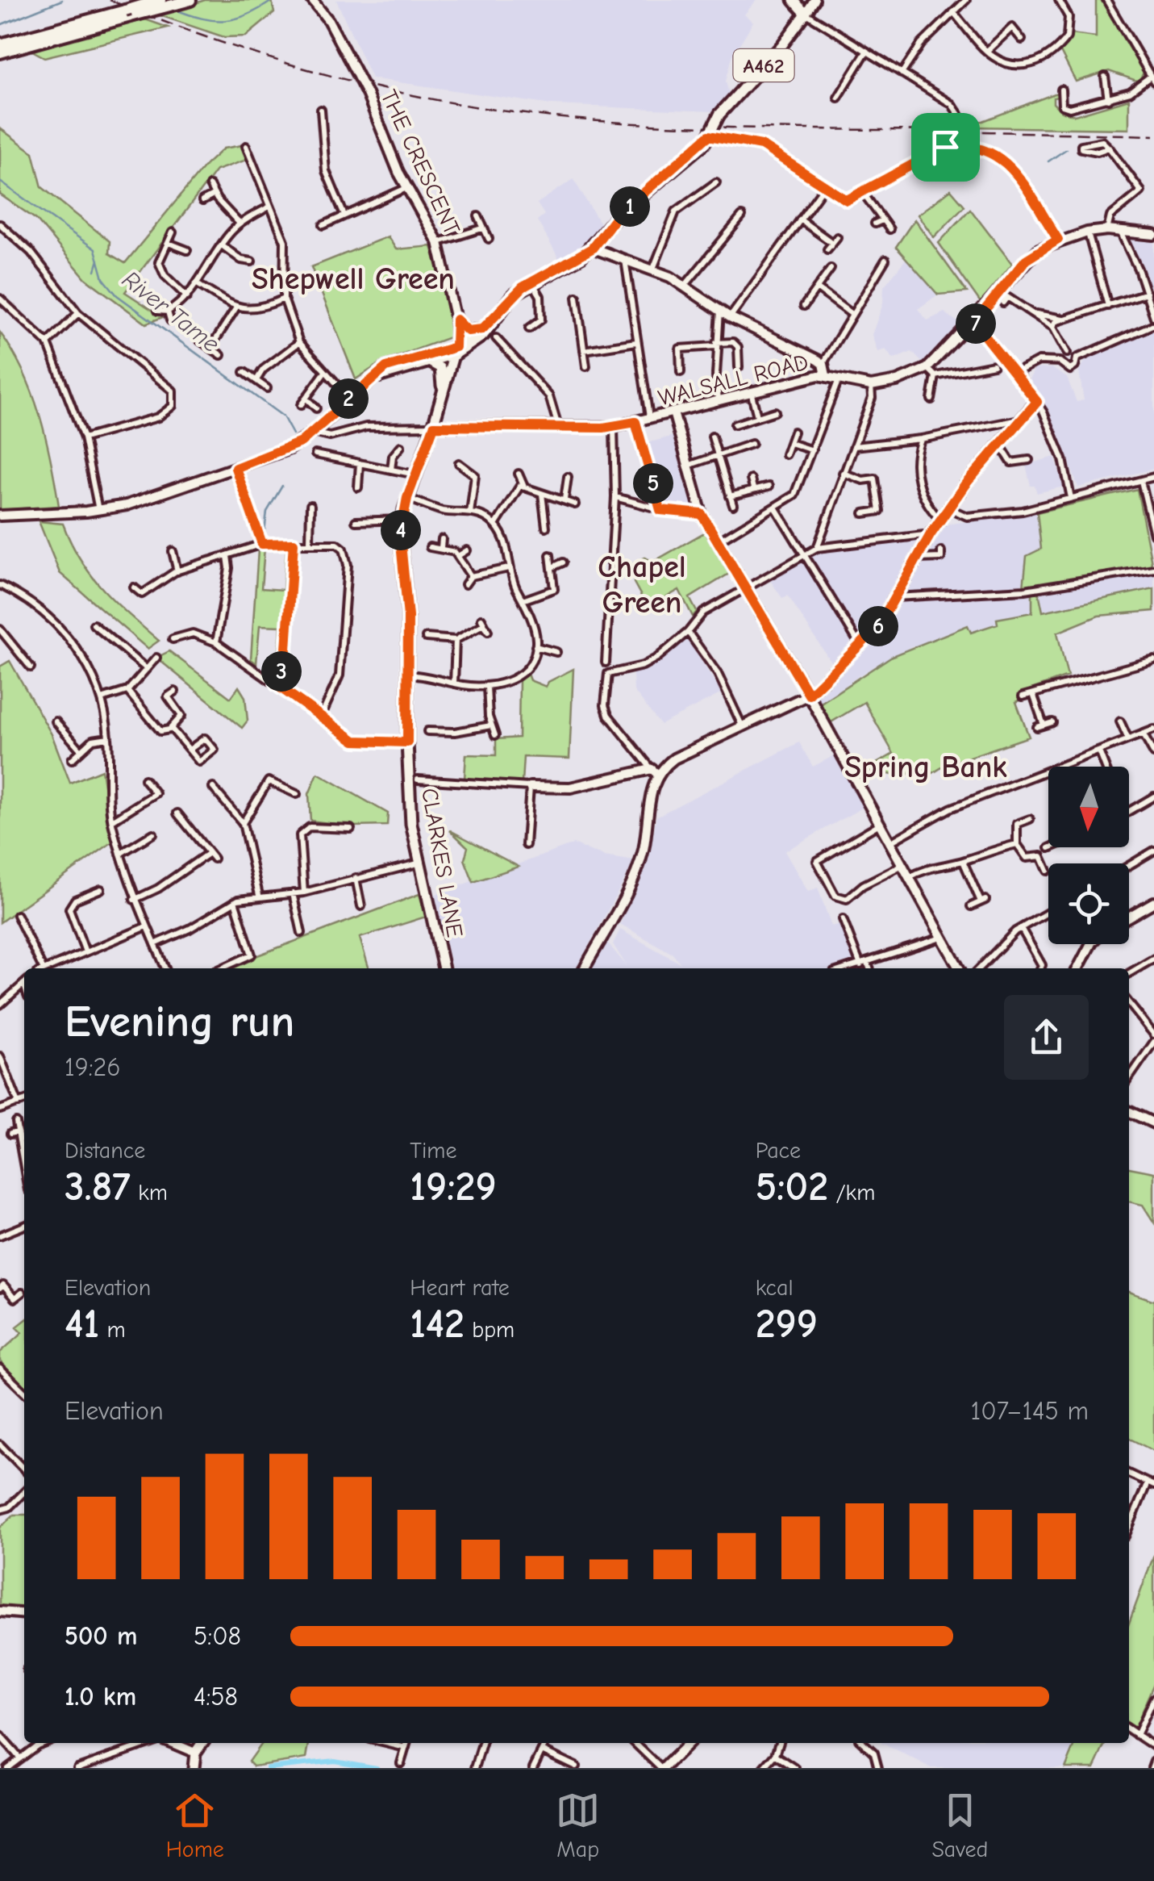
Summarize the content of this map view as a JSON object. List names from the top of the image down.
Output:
{
  "streets": {
    "main road": ["A462", "CLARKES LANE"],
    "street": ["THE CRESCENT", "WALSALL ROAD"]
  },
  "crossings": [
    ["A462", "THE CRESCENT"],
    ["A462", "CLARKES LANE"],
    ["THE CRESCENT", "CLARKES LANE"],
    ["WALSALL ROAD", "CLARKES LANE"]
  ],
  "districts": ["Shepwell Green", "Chapel Green", "Spring Bank"],
  "water": ["River Tame"],
  "north": "bottom",
  "page": {
    "pins": [
      "1",
      "7",
      "2",
      "5",
      "4",
      "6",
      "3"
    ],
    "heading": ["Evening run", "19:26"],
    "stats": [
      ["Distance", "3.87 km"],
      ["Time", "19:29"],
      ["Pace", "5:02 /km"],
      ["Elevation", "41 m"],
      ["Heart rate", "142 bpm"],
      ["kcal", "299"]
    ],
    "chart": ["Elevation", "107–145 m"],
    "list": [
      {
        "name": "500 m",
        "note": "5:08"
      },
      {
        "name": "1.0 km",
        "note": "4:58"
      }
    ],
    "tabs": ["Home", "Map", "Saved"]
  }
}
